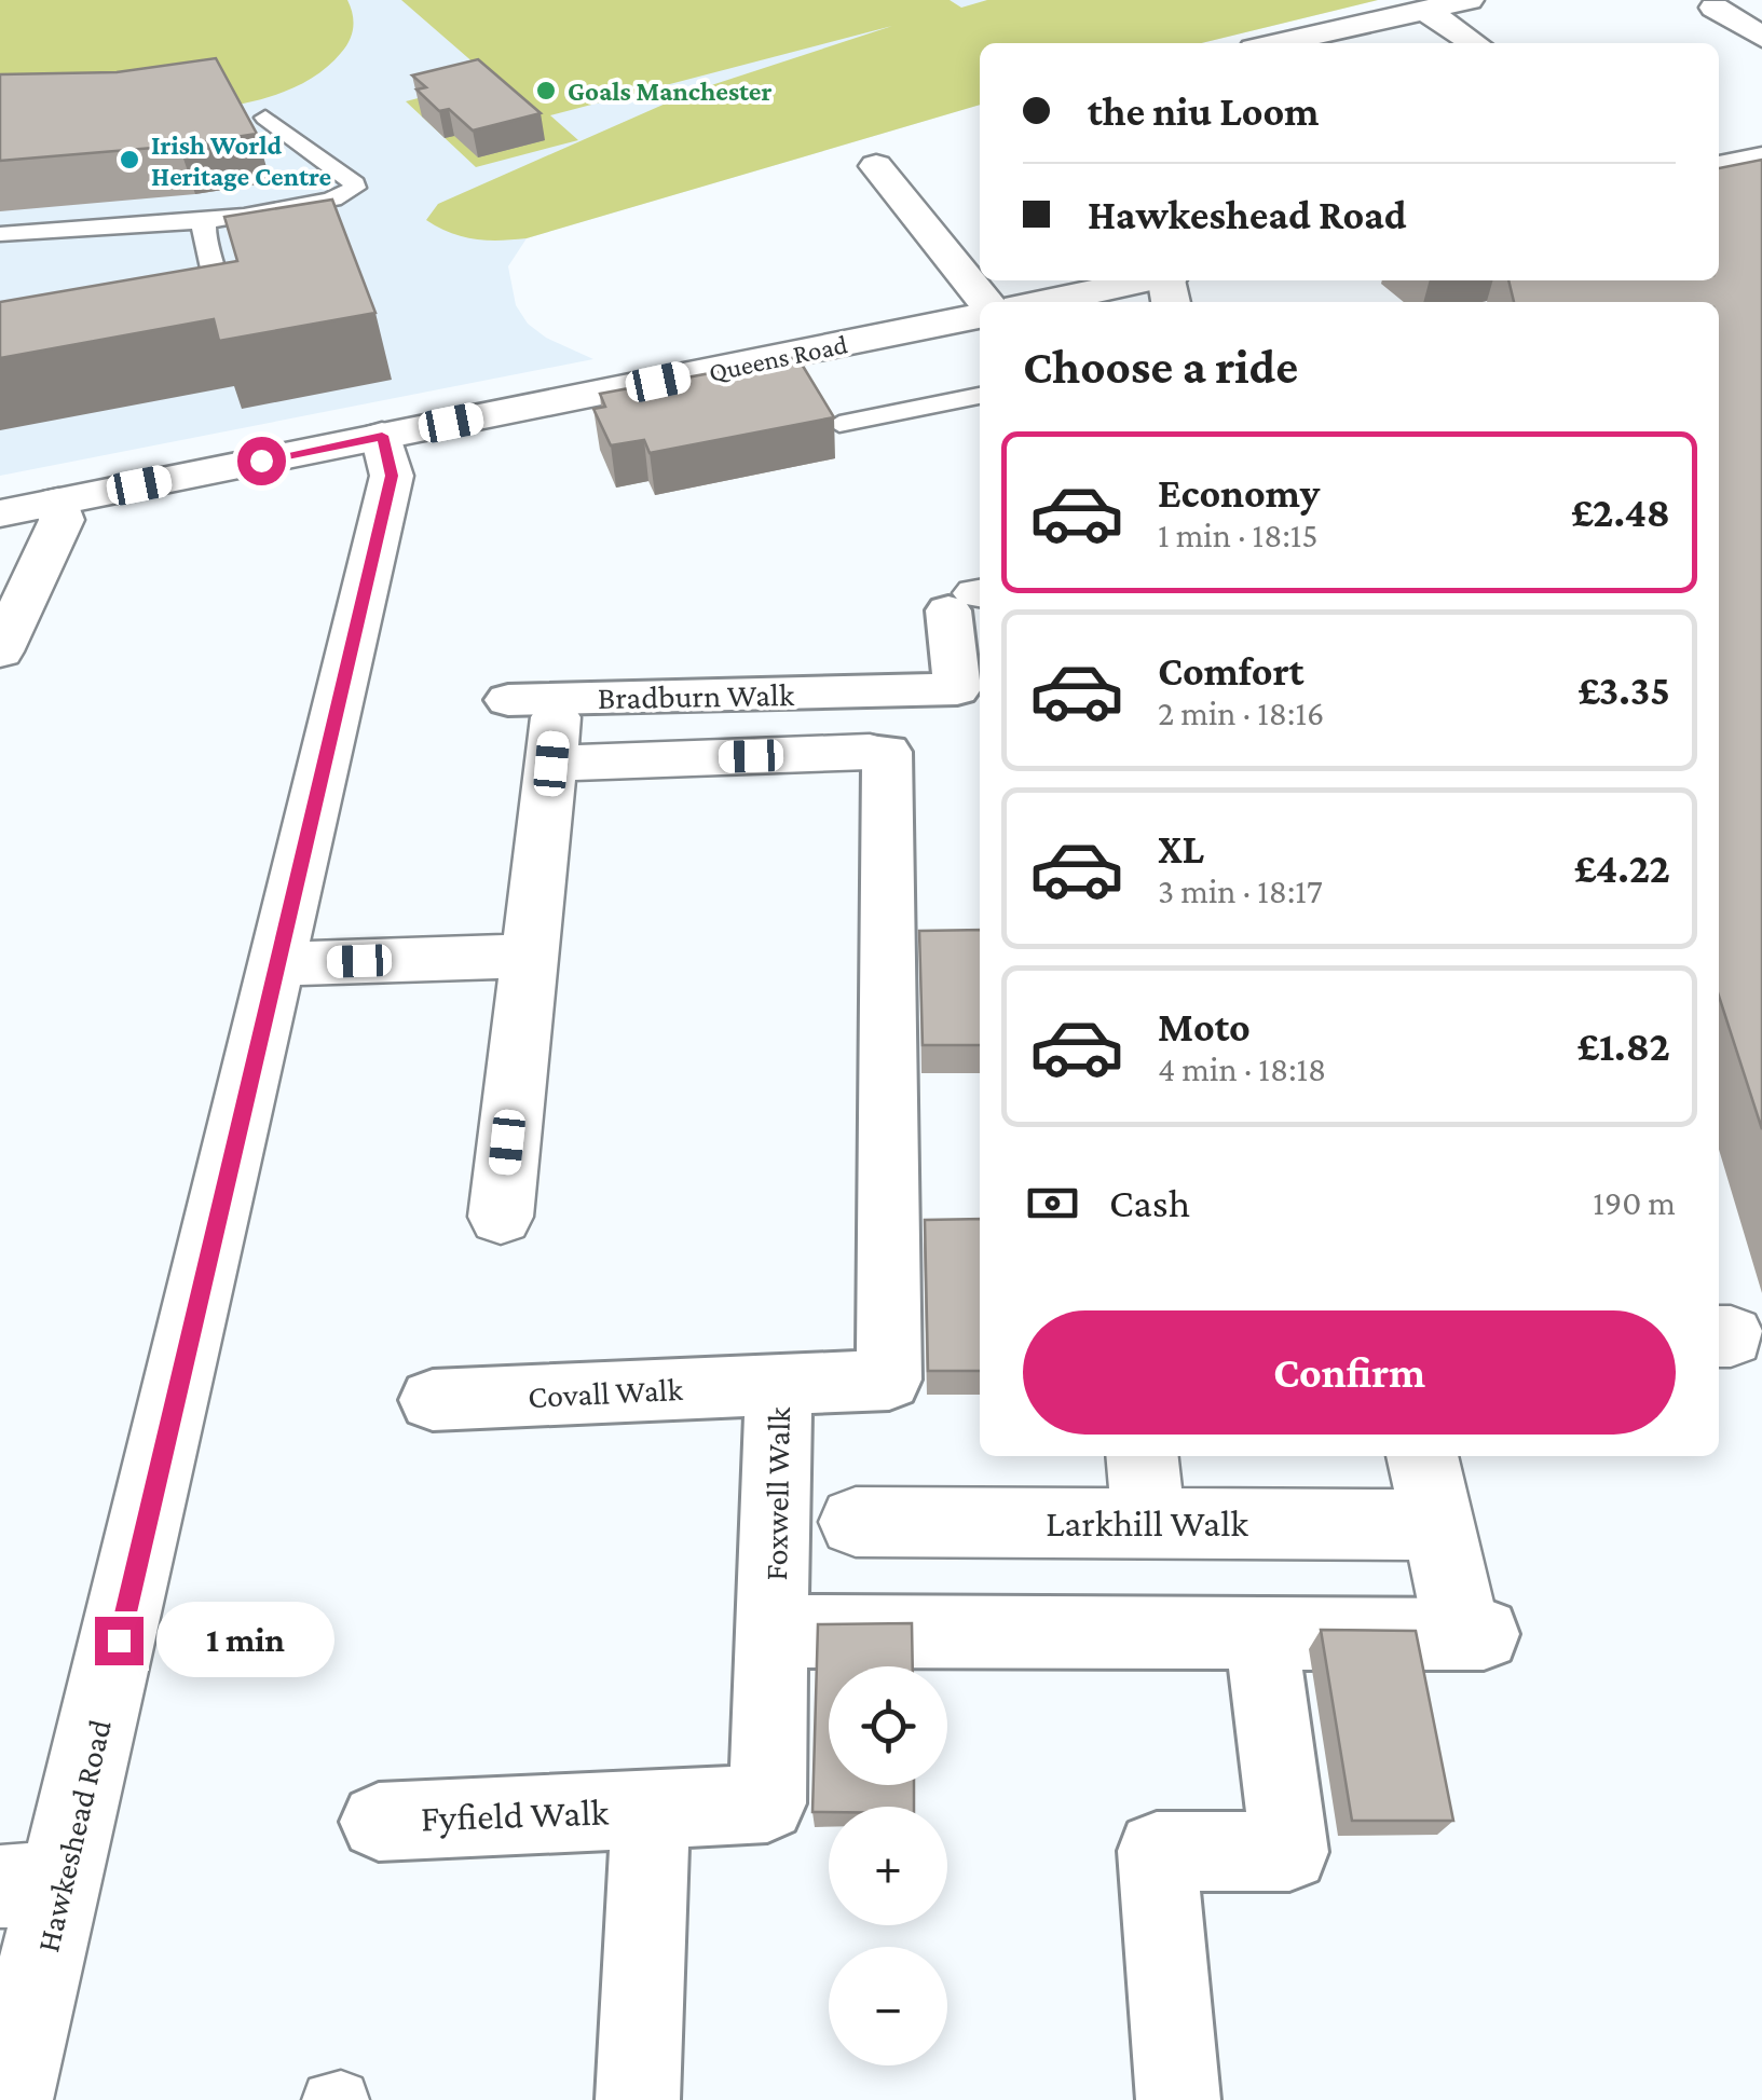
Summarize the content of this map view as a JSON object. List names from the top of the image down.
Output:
{
  "streets": {
    "main road": ["Queens Road", "Larkhill Walk", "Hawkeshead Road"],
    "street": [
      "Bradburn Walk",
      "Covall Walk",
      "Foxwell Walk",
      "Fyfield Walk"
    ]
  },
  "crossings": [
    ["Queens Road", "Hawkeshead Road"],
    ["Bradburn Walk", "Foxwell Walk"],
    ["Covall Walk", "Foxwell Walk"],
    ["Foxwell Walk", "Fyfield Walk"]
  ],
  "places": ["Goals Manchester", "Irish World Heritage Centre"],
  "page": {
    "banner": ["the niu Loom", "Hawkeshead Road"],
    "heading": "Choose a ride",
    "list": [
      {
        "name": "Economy",
        "note": "1 min · 18:15",
        "value": "£2.48"
      },
      {
        "name": "Comfort",
        "note": "2 min · 18:16",
        "value": "£3.35"
      },
      {
        "name": "XL",
        "note": "3 min · 18:17",
        "value": "£4.22"
      },
      {
        "name": "Moto",
        "note": "4 min · 18:18",
        "value": "£1.82"
      }
    ],
    "pay": ["Cash", "190 m"],
    "buttons": "Confirm",
    "bubble": "1 min",
    "map_buttons": ["+", "−"]
  }
}
